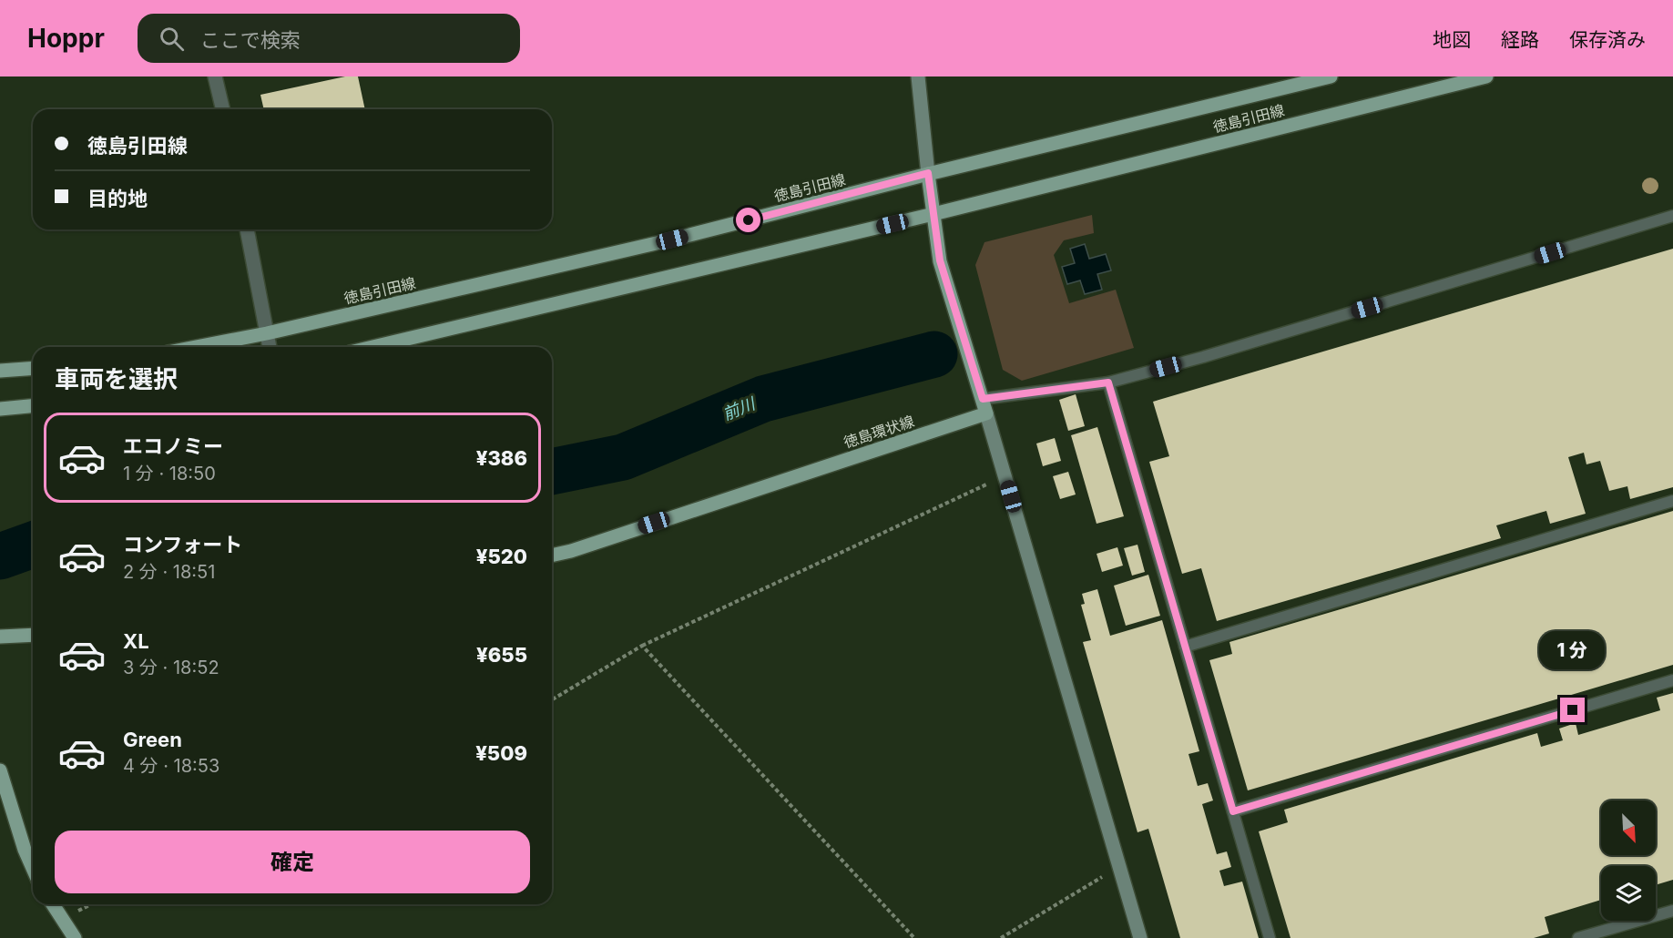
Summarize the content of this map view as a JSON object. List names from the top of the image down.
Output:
{
  "streets": {
    "main road": ["徳島引田線", "徳島環状線"]
  },
  "water": ["前川"],
  "north": "bottom right",
  "page": {
    "header": "Hoppr",
    "search": "ここで検索",
    "nav": ["地図", "経路", "保存済み"],
    "banner": ["徳島引田線", "目的地"],
    "heading": "車両を選択",
    "list": [
      {
        "name": "エコノミー",
        "note": "1 分 · 18:50",
        "value": "¥386"
      },
      {
        "name": "コンフォート",
        "note": "2 分 · 18:51",
        "value": "¥520"
      },
      {
        "name": "XL",
        "note": "3 分 · 18:52",
        "value": "¥655"
      },
      {
        "name": "Green",
        "note": "4 分 · 18:53",
        "value": "¥509"
      }
    ],
    "bubble": "1 分",
    "buttons": "確定"
  }
}
